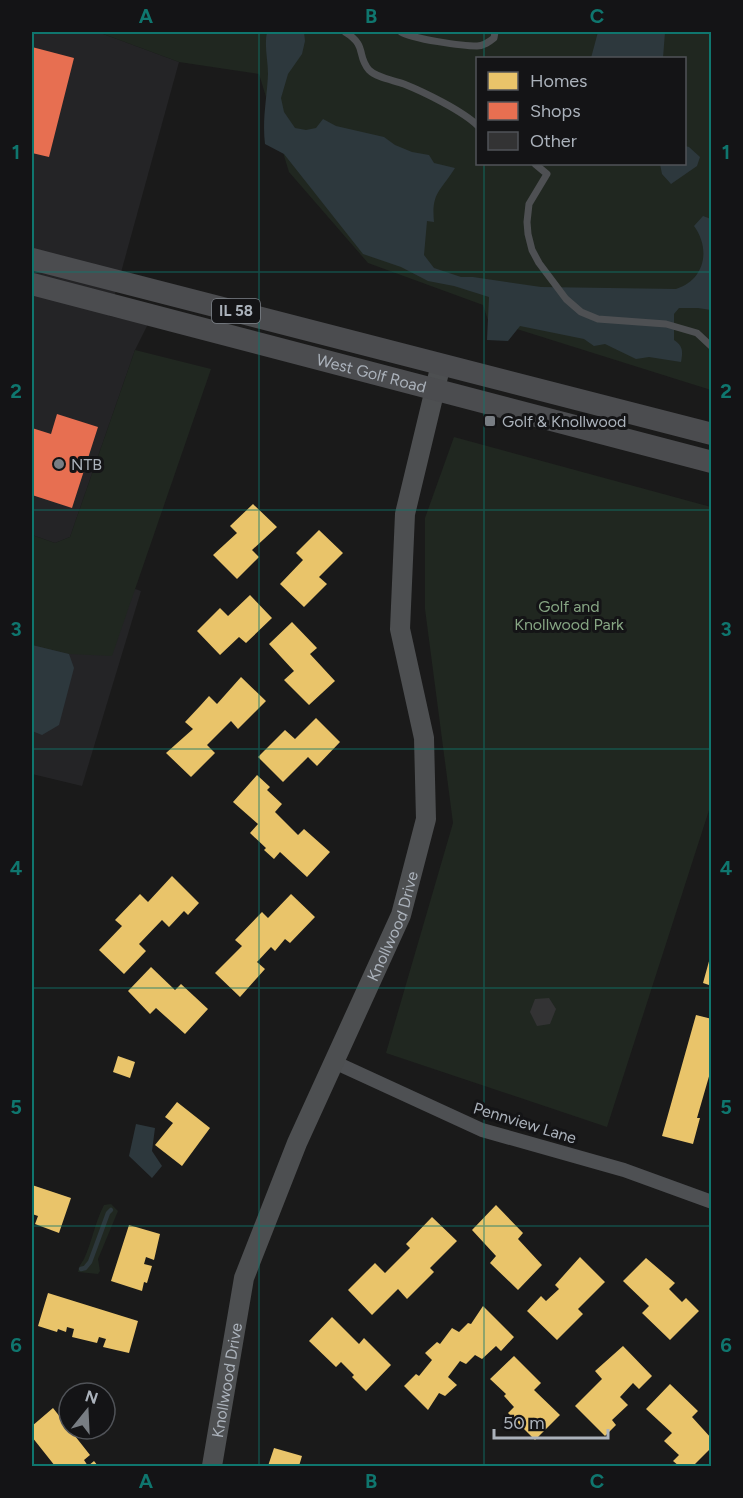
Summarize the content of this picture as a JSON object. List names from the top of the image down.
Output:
{
  "streets": {
    "main road": ["IL 58", "West Golf Road"],
    "street": ["Knollwood Drive", "Pennview Lane"]
  },
  "crossings": [
    ["West Golf Road", "Knollwood Drive"],
    ["Knollwood Drive", "Pennview Lane"]
  ],
  "parks": ["Golf and Knollwood Park"],
  "places": {
    "transit": ["Golf & Knollwood"],
    "other": ["NTB"]
  },
  "legend": ["Homes", "Shops", "Other"],
  "scale_bar": "50 m",
  "north": "top",
  "grid": {
    "columns": ["A", "B", "C"],
    "rows": [
      "1",
      "2",
      "3",
      "4",
      "5",
      "6"
    ]
  }
}
